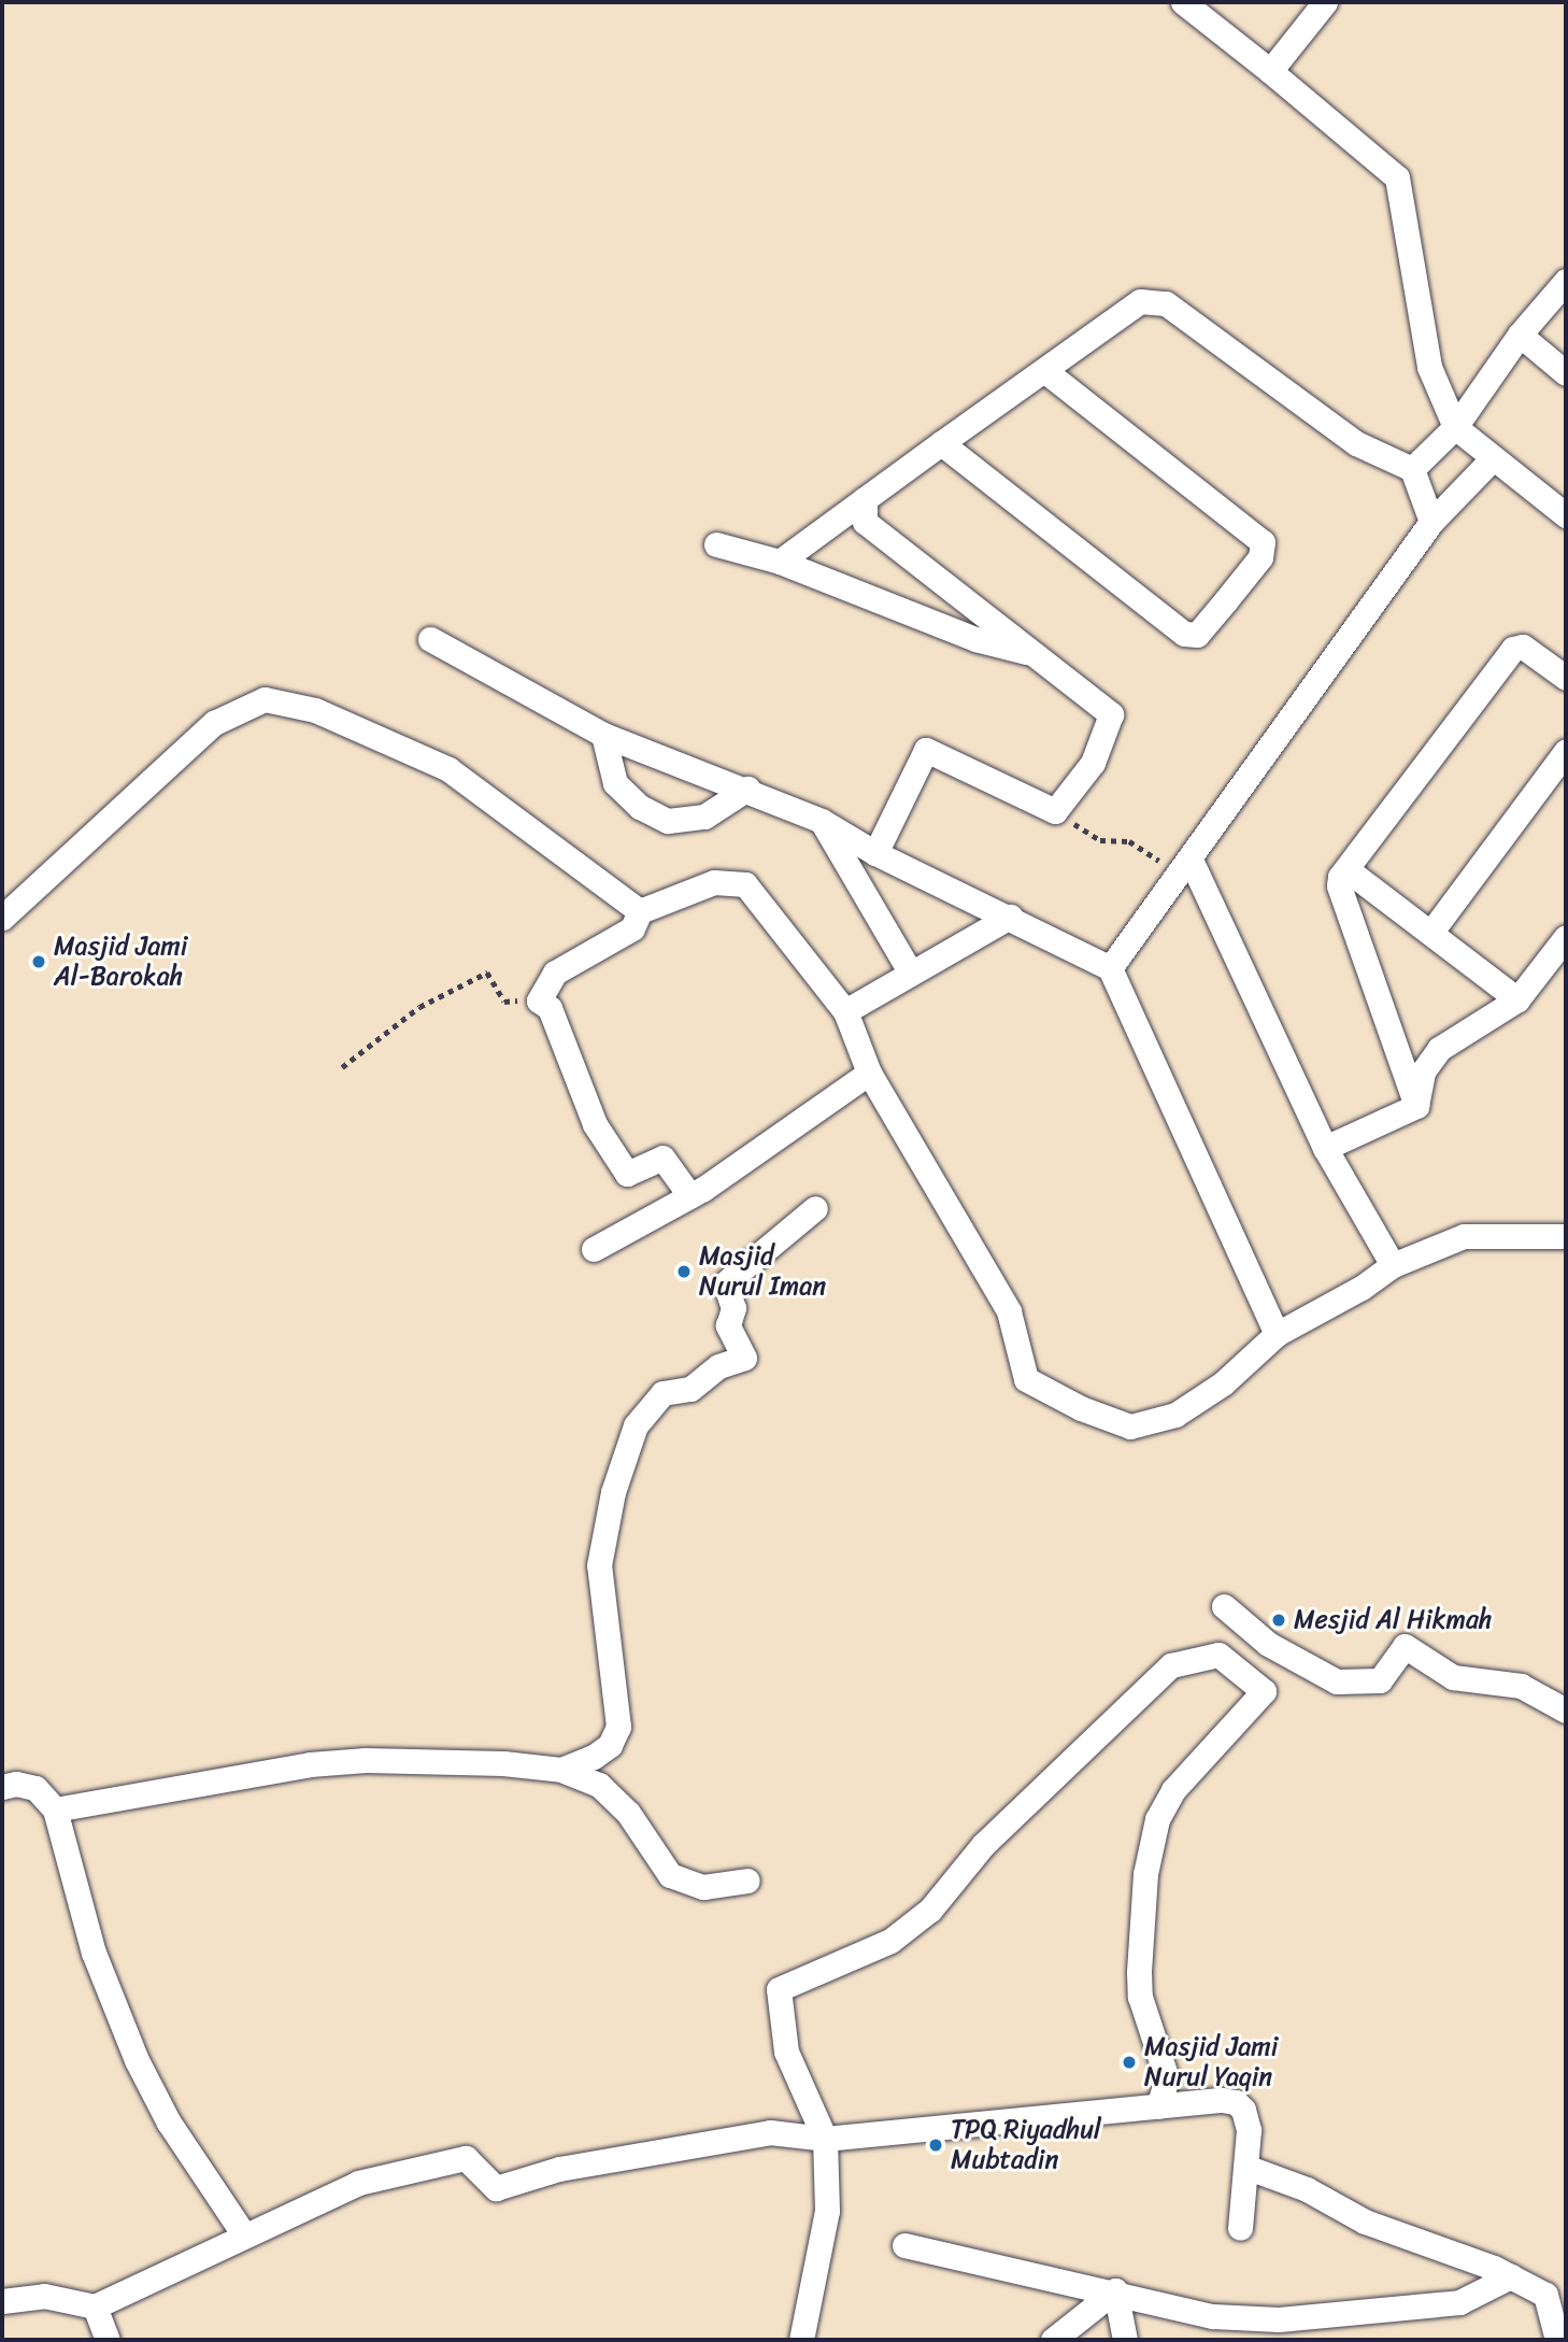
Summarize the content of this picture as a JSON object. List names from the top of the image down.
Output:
{
  "places": [
    "Masjid Jami Al-Barokah",
    "Masjid Nurul Iman",
    "Mesjid Al Hikmah",
    "Masjid Jami Nurul Yaqin",
    "TPQ Riyadhul Mubtadin"
  ]
}
